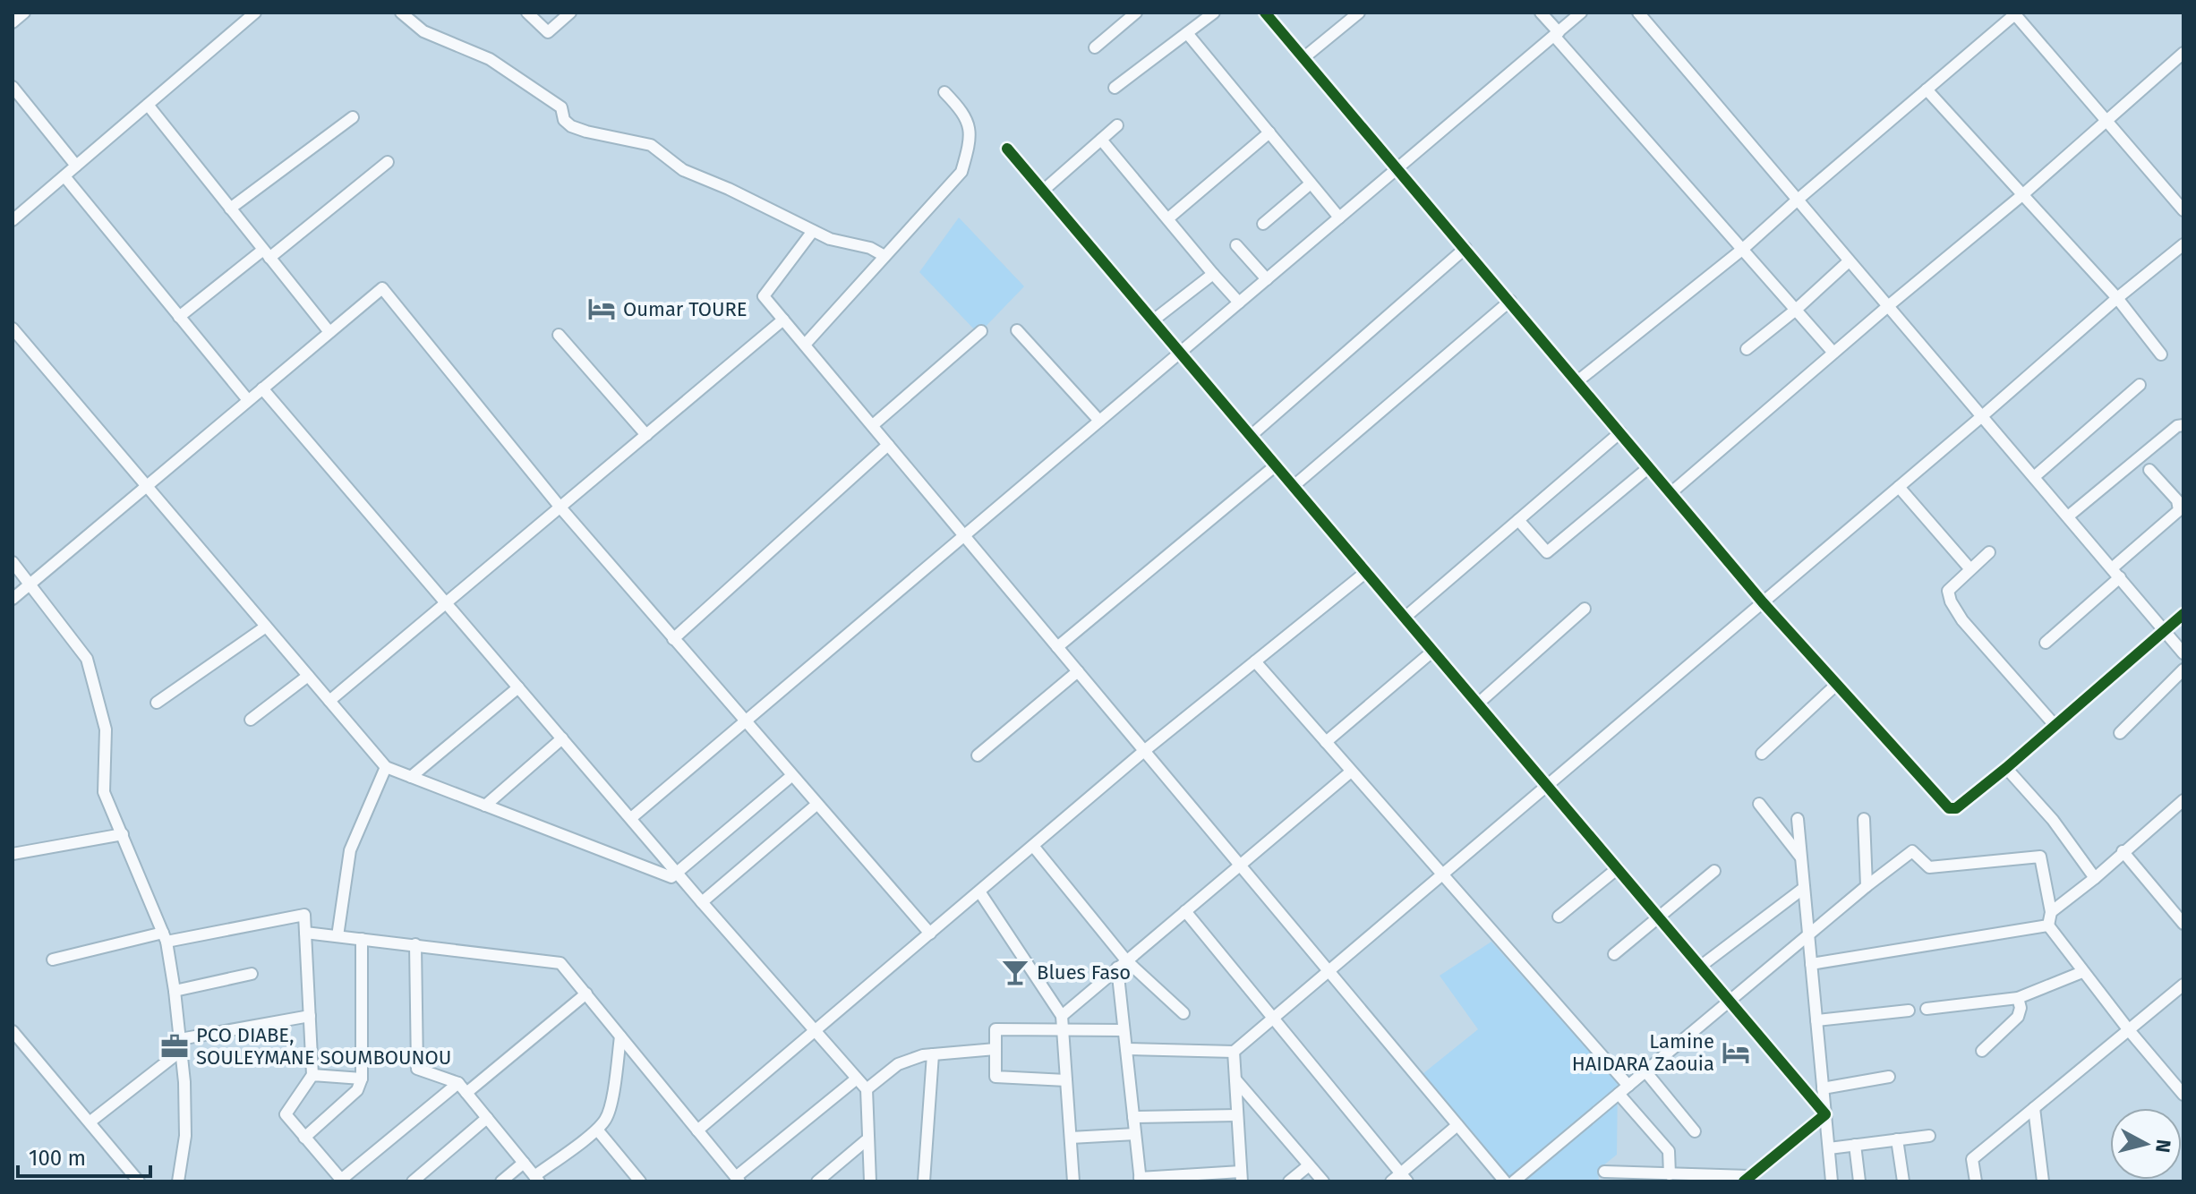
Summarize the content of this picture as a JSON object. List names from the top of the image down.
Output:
{
  "places": {
    "hotel": ["Oumar TOURE", "Lamine HAIDARA Zaouia"],
    "bar": ["Blues Faso"],
    "office": ["PCO DIABE, SOULEYMANE SOUMBOUNOU"]
  },
  "scale_bar": "100 m",
  "north": "right"
}
